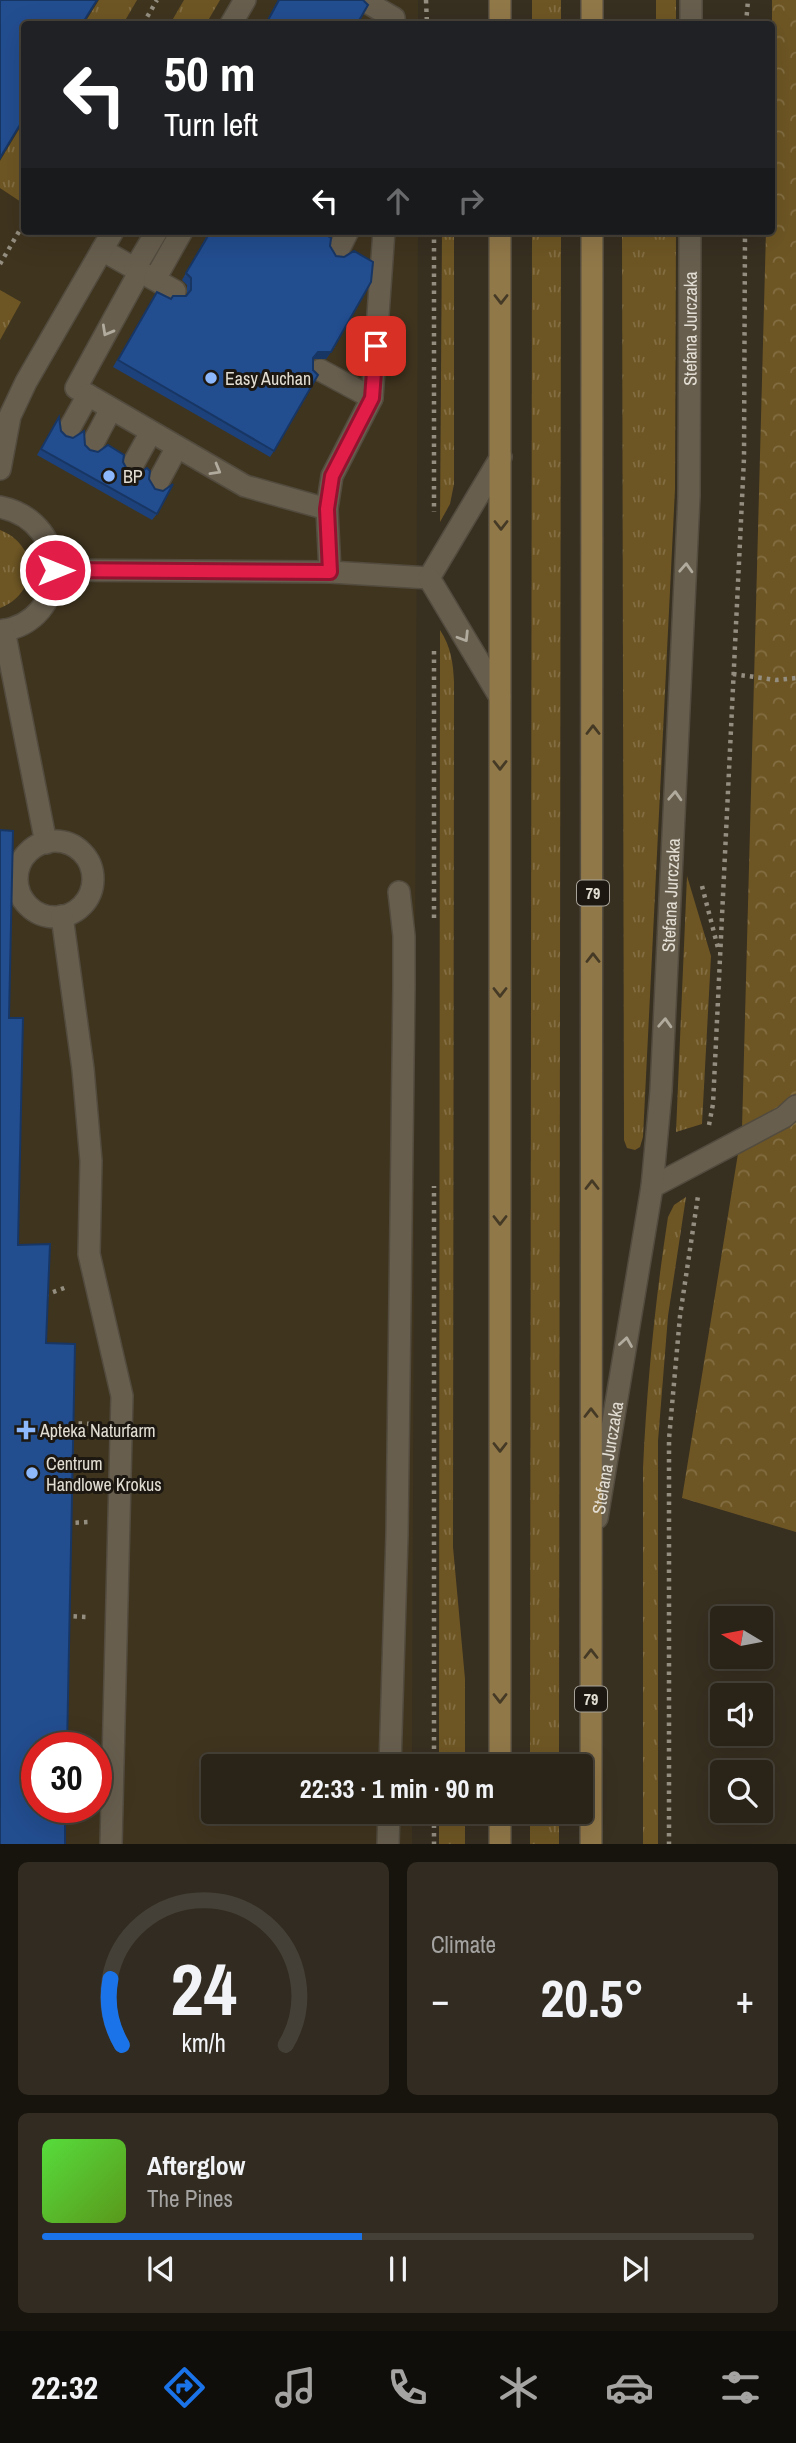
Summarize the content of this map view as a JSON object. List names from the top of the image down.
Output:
{
  "streets": {
    "main road": ["79"],
    "street": ["Stefana Jurczaka"]
  },
  "crossings": [
    ["Stefana Jurczaka", "79"]
  ],
  "one_way": ["Stefana Jurczaka"],
  "places": {
    "other": ["Easy Auchan", "BP", "Centrum Handlowe Krokus"],
    "health": ["Apteka Naturfarm"]
  },
  "north": "left",
  "page": {
    "turn": ["50 m", "Turn left"],
    "limit": "30",
    "trip": "22:33 · 1 min · 90 m",
    "tile": "Climate",
    "heat": ["−", "20.5°", "+"],
    "song": ["Afterglow", "The Pines"],
    "tabs": "22:32",
    "gauge": ["24", "km/h"]
  }
}
